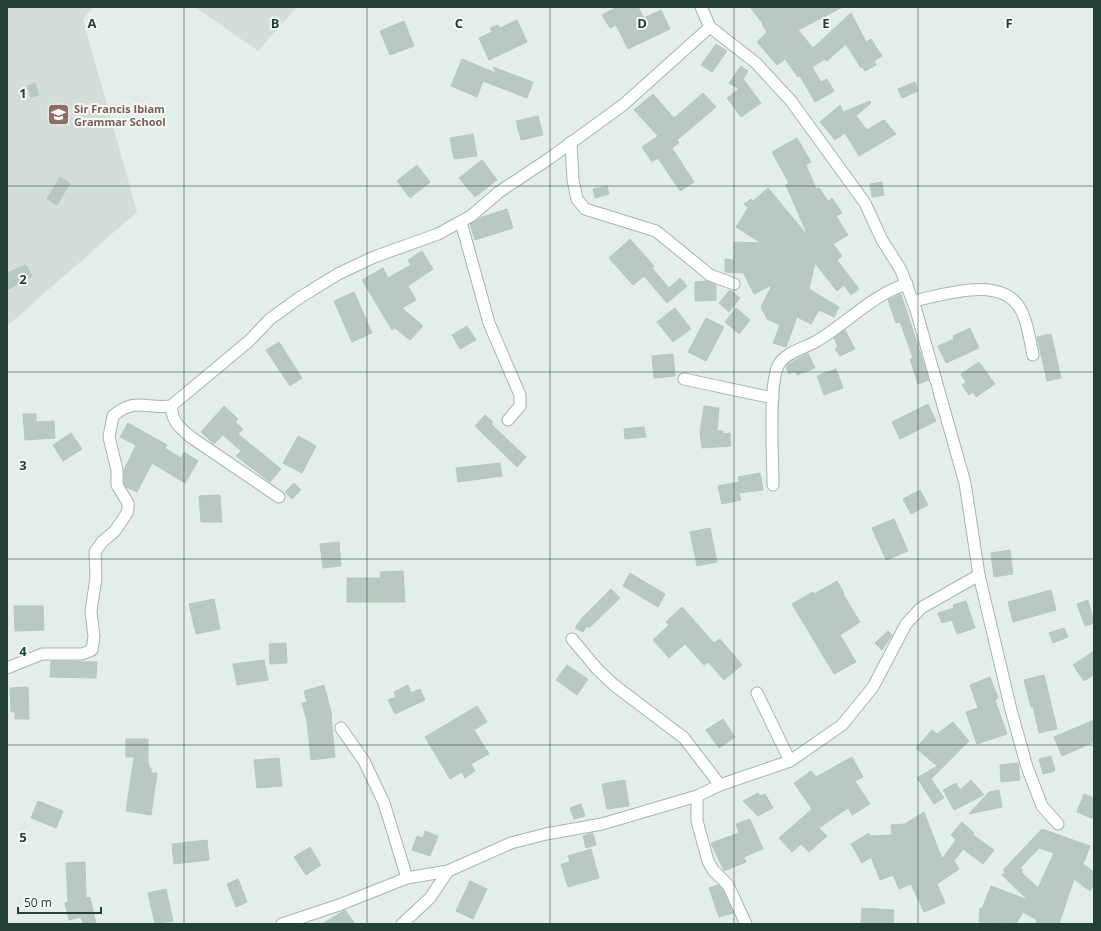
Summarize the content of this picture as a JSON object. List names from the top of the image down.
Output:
{
  "places": {
    "school or university": ["Sir Francis Ibiam Grammar School"]
  },
  "scale_bar": "50 m",
  "grid": {
    "columns": [
      "A",
      "B",
      "C",
      "D",
      "E",
      "F"
    ],
    "rows": [
      "1",
      "2",
      "3",
      "4",
      "5"
    ]
  }
}
